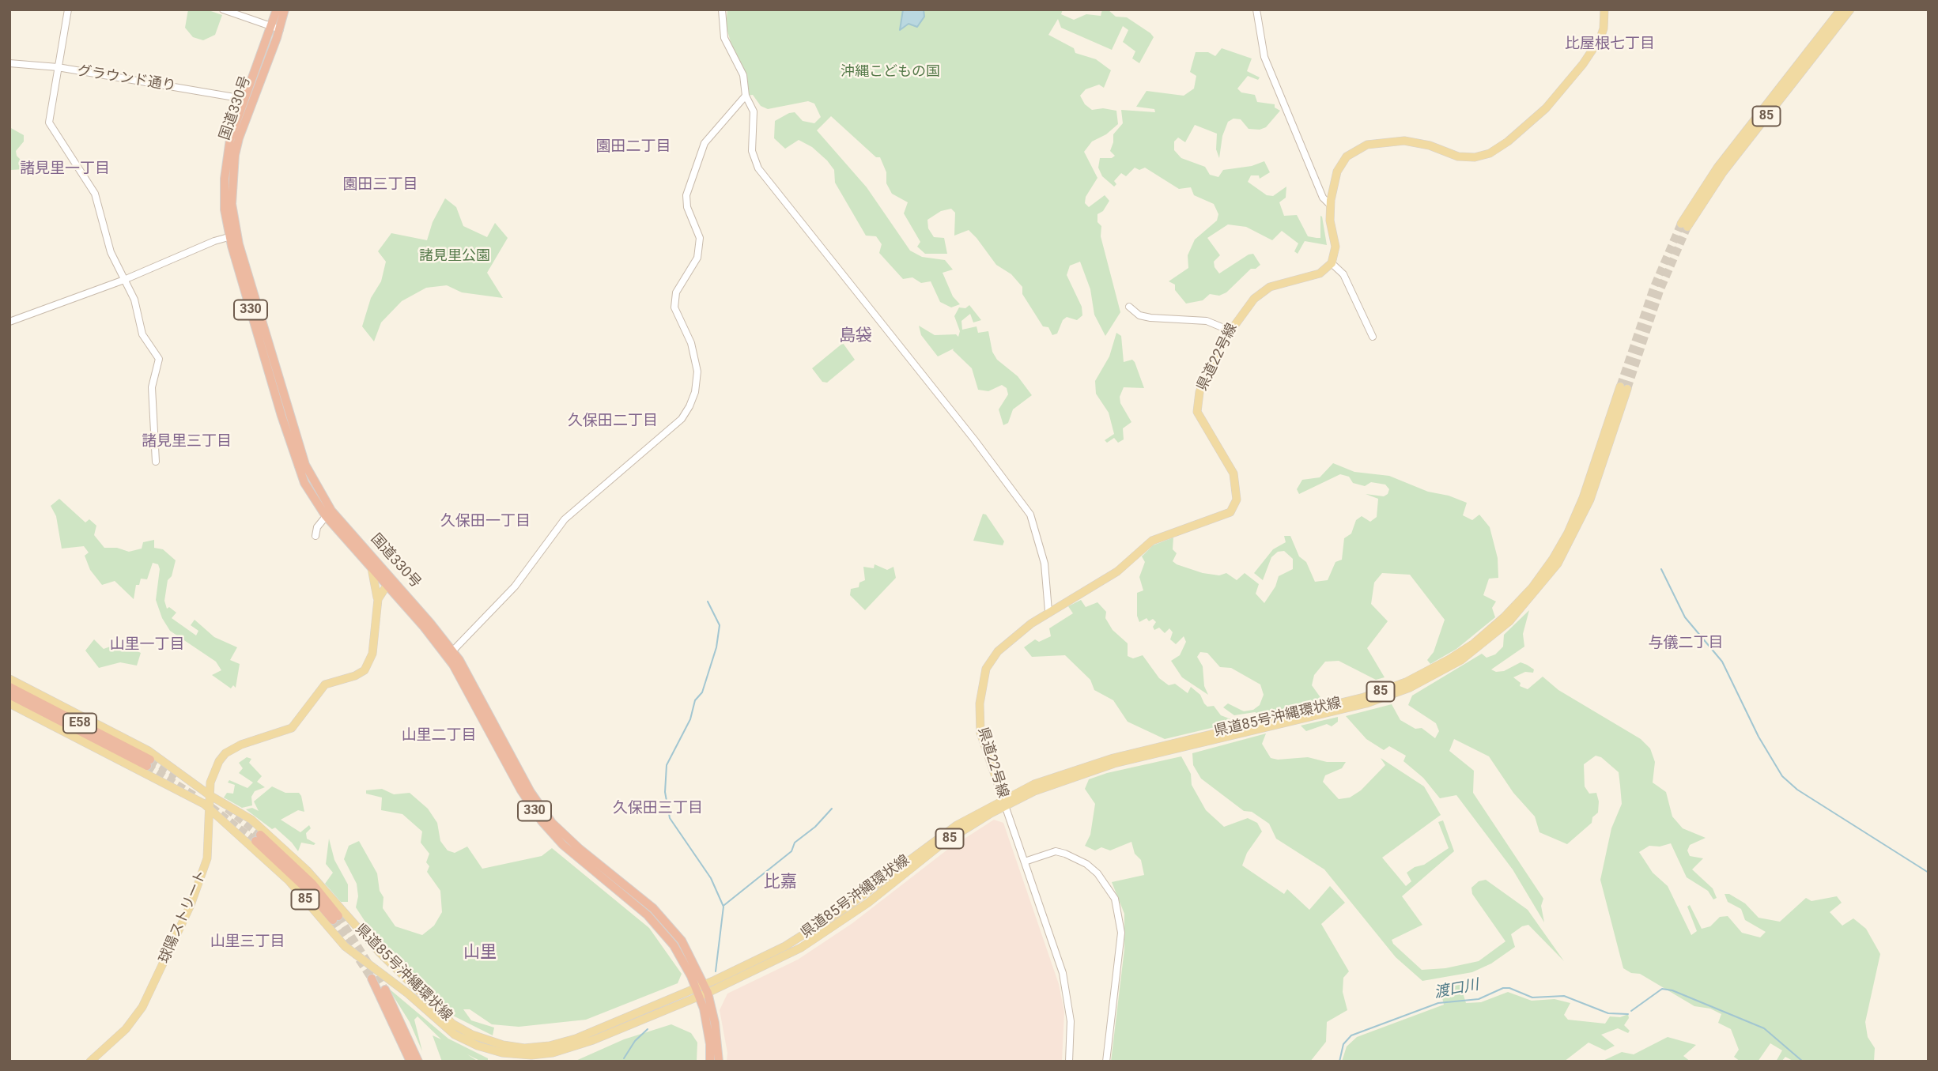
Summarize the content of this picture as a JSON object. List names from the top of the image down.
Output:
{
  "streets": {
    "highway": ["国道330号", "330", "E58"],
    "main road": [
      "85",
      "県道22号線",
      "県道85号沖縄環状線",
      "球陽ストリート"
    ],
    "street": ["グラウンド通り"]
  },
  "crossings": [
    ["グラウンド通り", "国道330号"],
    ["国道330号", "県道85号沖縄環状線"],
    ["国道330号", "球陽ストリート"],
    ["県道22号線", "県道85号沖縄環状線"],
    ["県道85号沖縄環状線", "球陽ストリート"]
  ],
  "districts": [
    "比屋根七丁目",
    "園田二丁目",
    "諸見里一丁目",
    "園田三丁目",
    "島袋",
    "久保田二丁目",
    "諸見里三丁目",
    "久保田一丁目",
    "与儀二丁目",
    "山里一丁目",
    "山里二丁目",
    "久保田三丁目",
    "比嘉",
    "山里三丁目",
    "山里"
  ],
  "water": ["渡口川"],
  "parks": ["沖縄こどもの国", "諸見里公園"]
}
